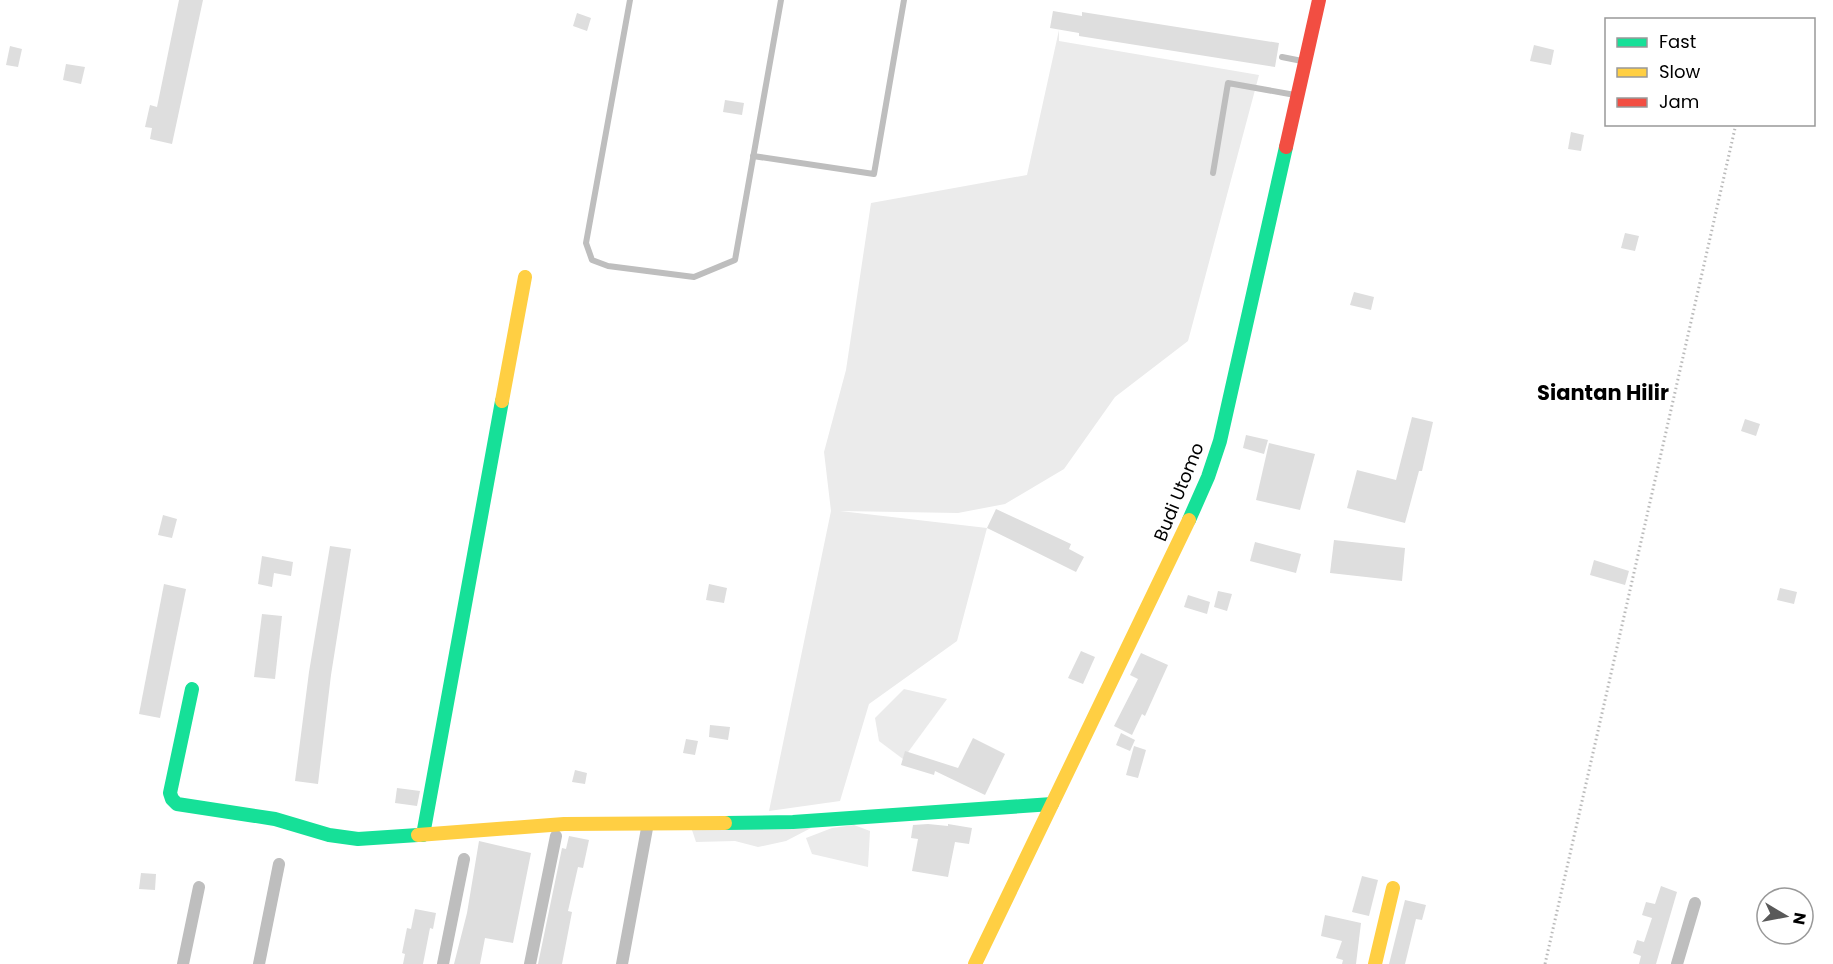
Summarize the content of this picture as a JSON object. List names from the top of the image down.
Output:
{
  "streets": {
    "street": ["Budi Utomo"]
  },
  "districts": ["Siantan Hilir"],
  "legend": ["Fast", "Slow", "Jam"],
  "north": "right"
}
